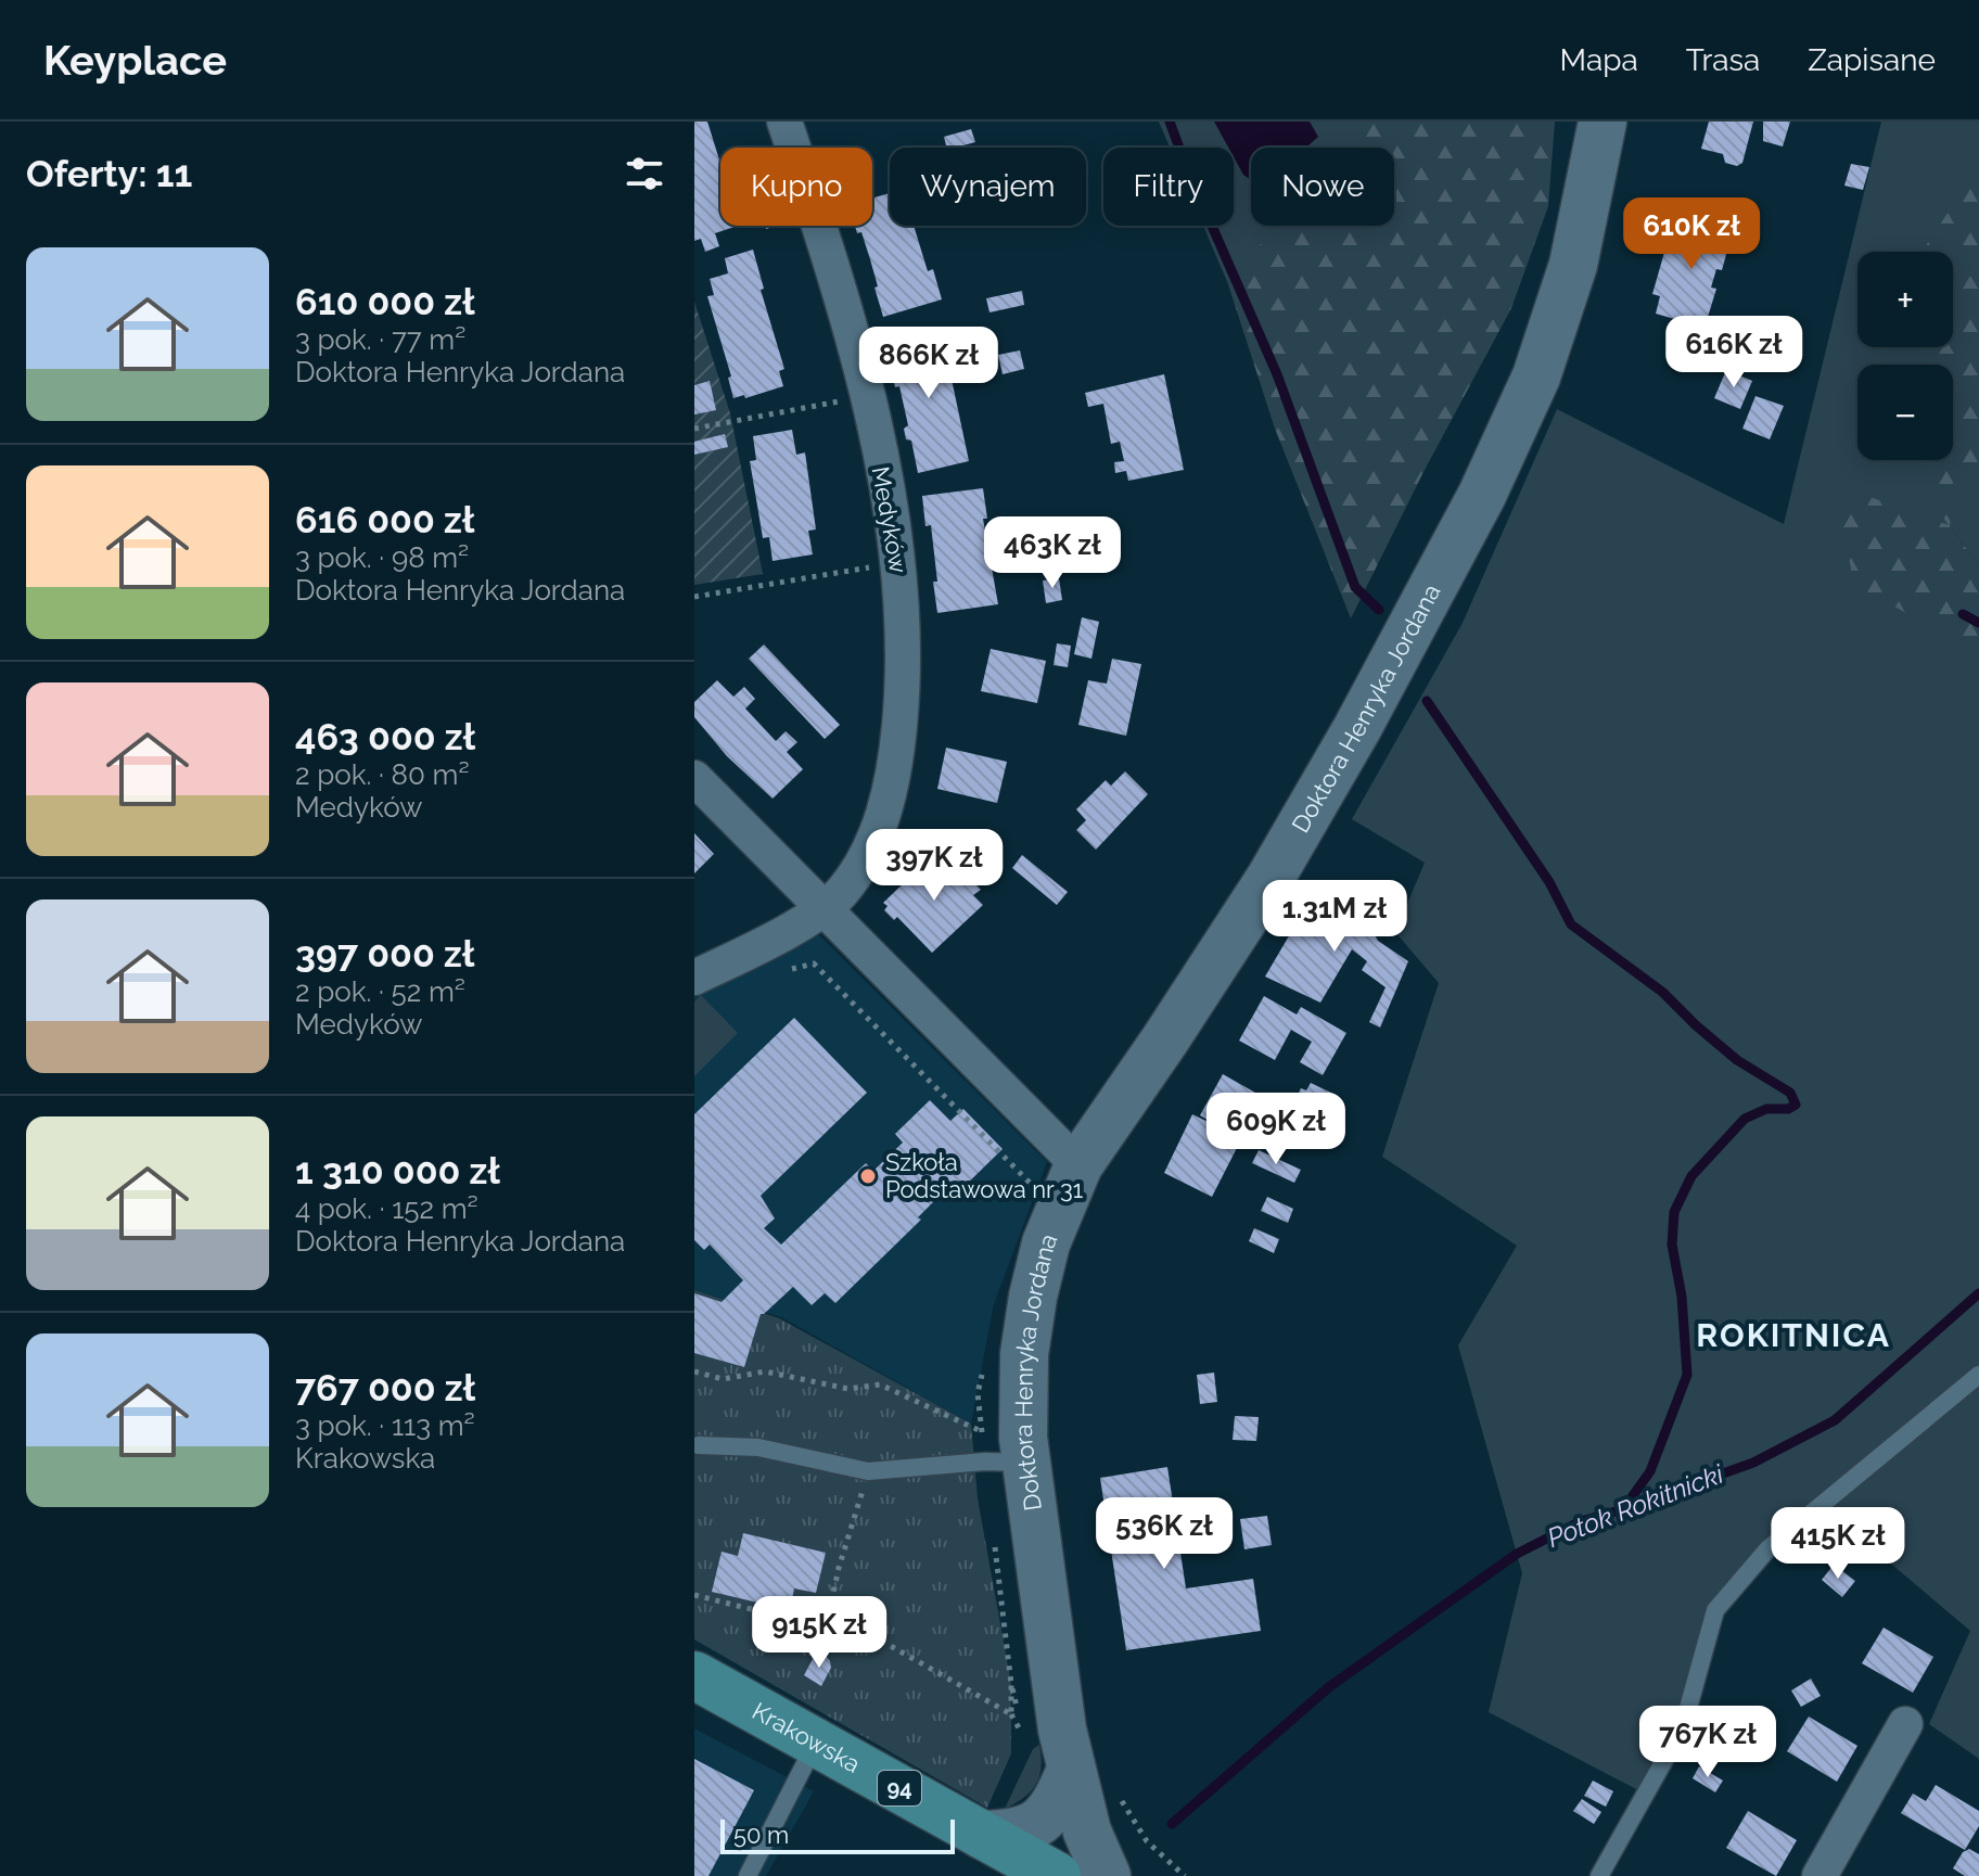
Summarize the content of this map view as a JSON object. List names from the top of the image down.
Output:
{
  "streets": {
    "main road": ["Krakowska", "94"],
    "street": ["Medyków", "Doktora Henryka Jordana"]
  },
  "districts": ["ROKITNICA"],
  "water": ["Potok Rokitnicki"],
  "places": ["Szkoła Podstawowa nr 31"],
  "scale_bar": "50 m",
  "page": {
    "header": "Keyplace",
    "nav": ["Mapa", "Trasa", "Zapisane"],
    "heading": "Oferty: 11",
    "chip": [
      "Kupno",
      "Wynajem",
      "Filtry",
      "Nowe"
    ],
    "price": [
      "610K zł",
      "616K zł",
      "866K zł",
      "463K zł",
      "397K zł",
      "1.31M zł",
      "609K zł",
      "536K zł",
      "415K zł",
      "915K zł",
      "767K zł"
    ],
    "list": [
      {
        "name": "610 000 zł",
        "note": "3 pok. · 77 m² · Doktora Henryka Jordana"
      },
      {
        "name": "616 000 zł",
        "note": "3 pok. · 98 m² · Doktora Henryka Jordana"
      },
      {
        "name": "463 000 zł",
        "note": "2 pok. · 80 m² · Medyków"
      },
      {
        "name": "397 000 zł",
        "note": "2 pok. · 52 m² · Medyków"
      },
      {
        "name": "1 310 000 zł",
        "note": "4 pok. · 152 m² · Doktora Henryka Jordana"
      },
      {
        "name": "767 000 zł",
        "note": "3 pok. · 113 m² · Krakowska"
      }
    ],
    "map_buttons": ["+", "−"],
    "scale": "50 m"
  }
}
